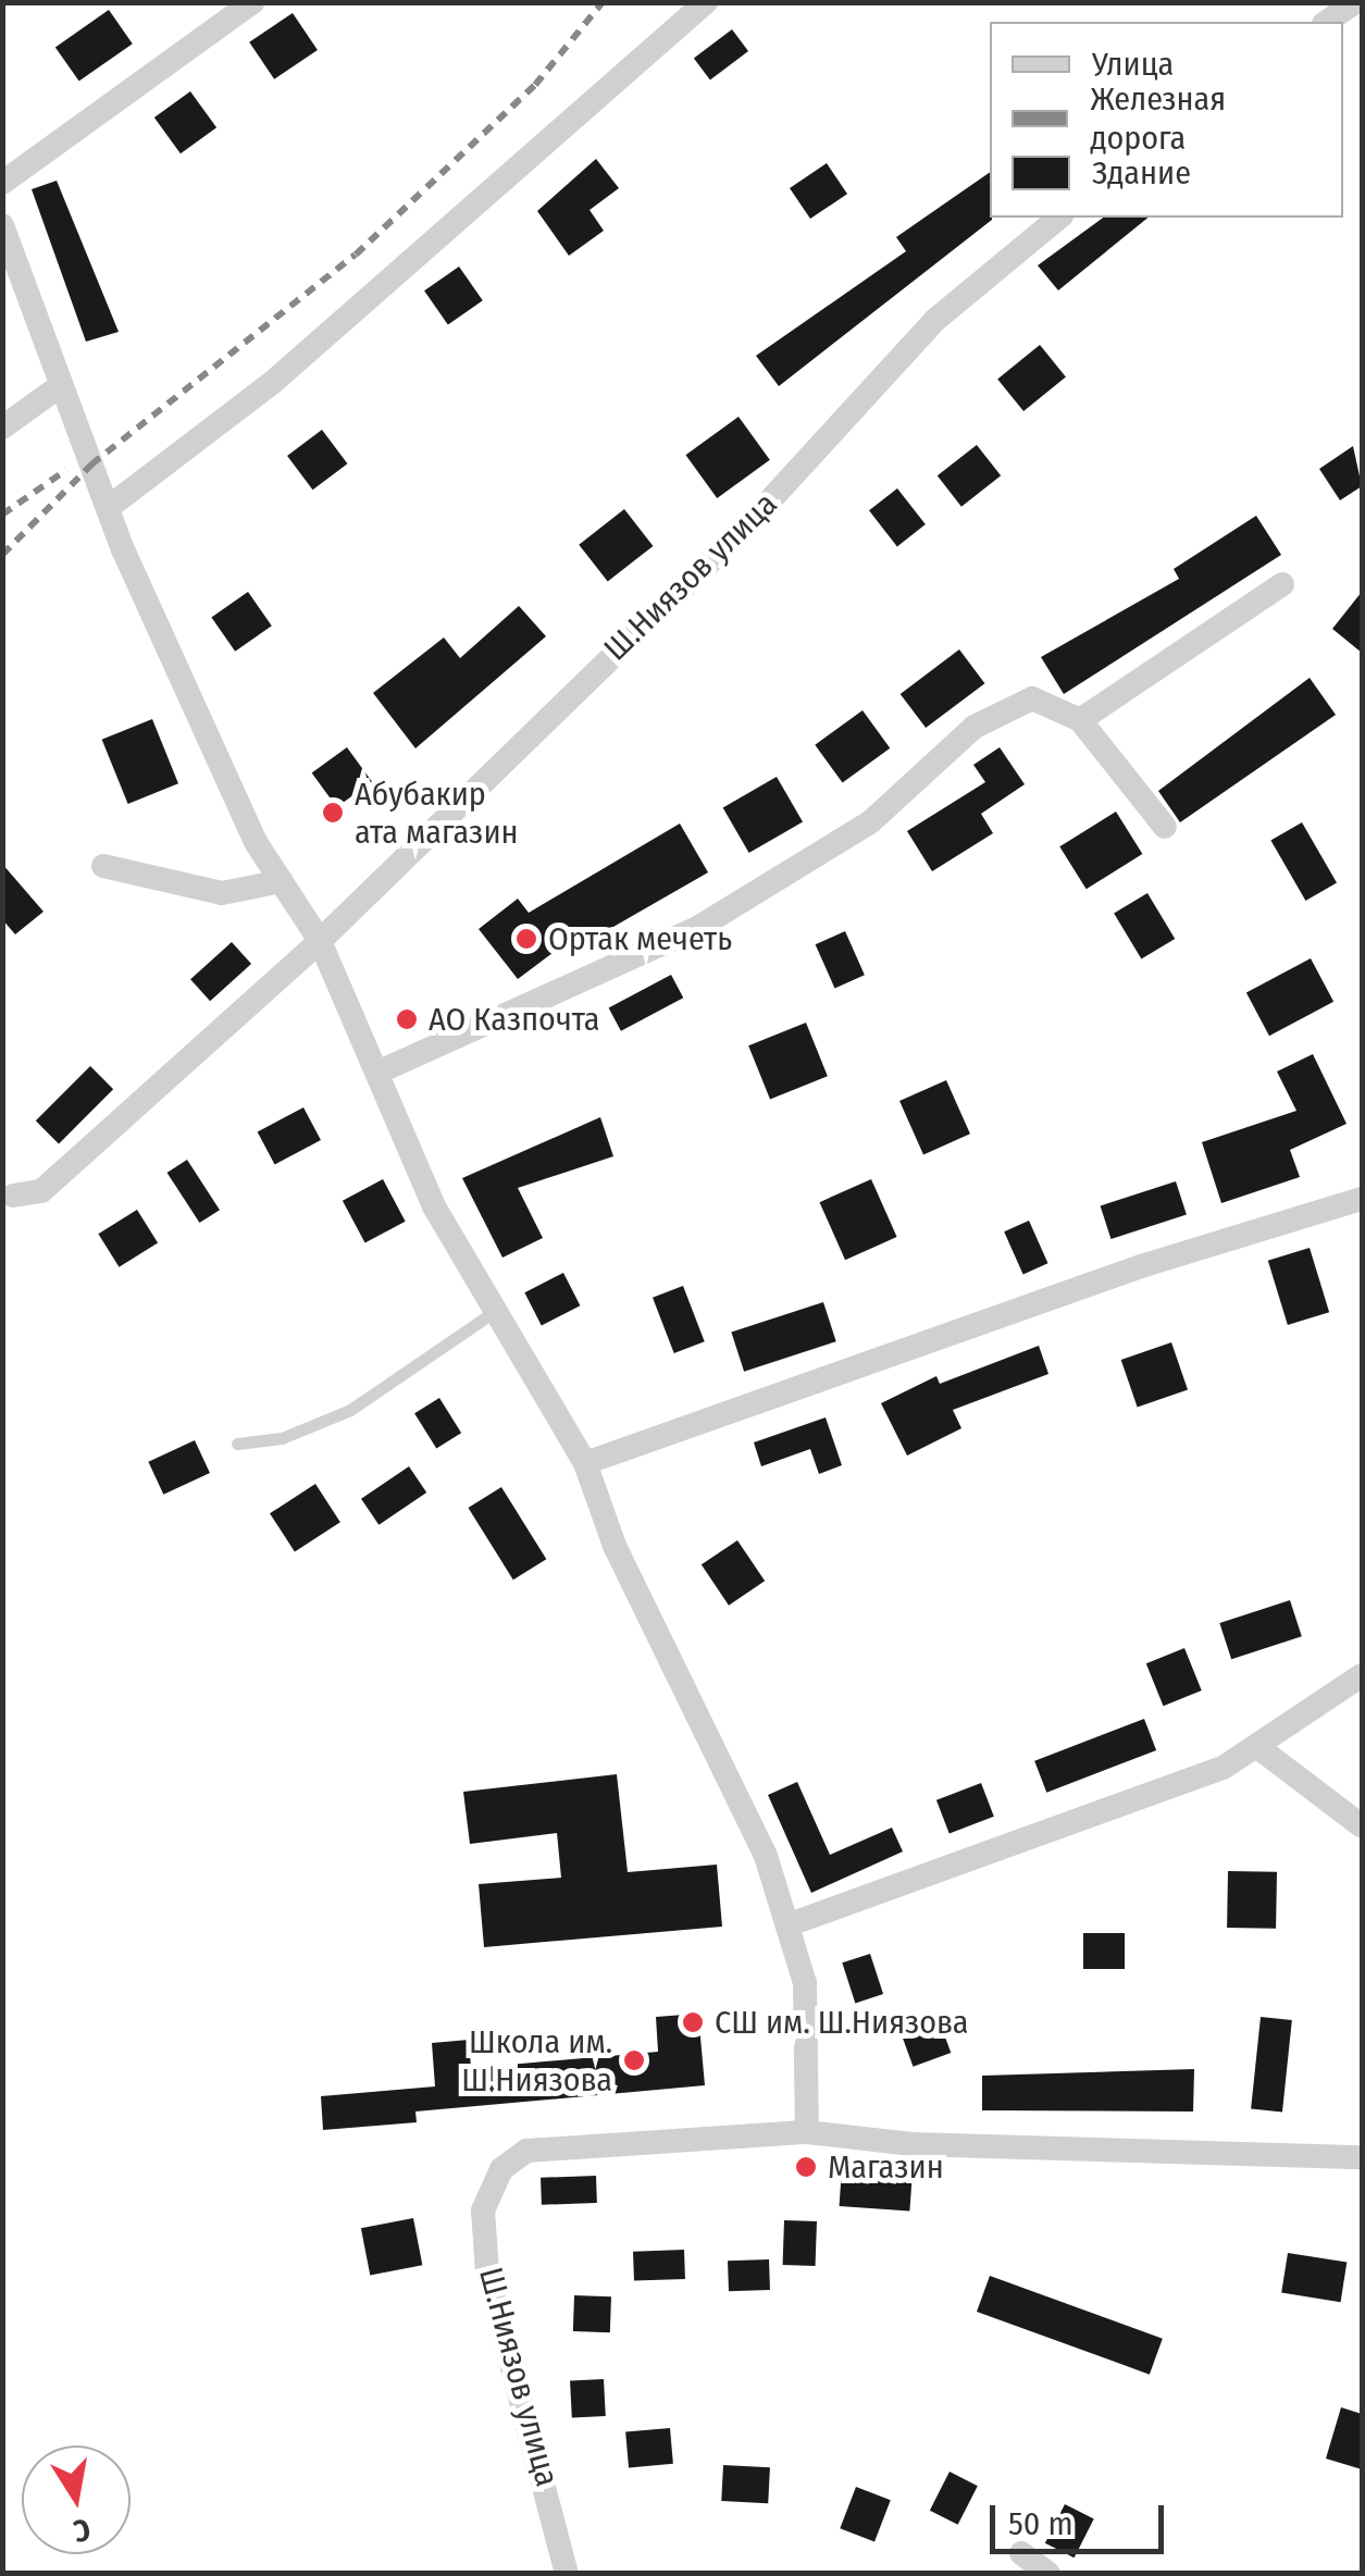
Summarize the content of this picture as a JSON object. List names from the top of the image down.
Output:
{
  "streets": {
    "street": ["Ш.Ниязов улица"]
  },
  "places": [
    "Абубакир ата магазин",
    "Ортак мечеть",
    "АО Казпочта",
    "СШ им. Ш.Ниязова",
    "Школа им. Ш.Ниязова",
    "Магазин"
  ],
  "legend": ["Улица", "Железная дорога", "Здание"],
  "scale_bar": "50 m",
  "north": "bottom"
}
